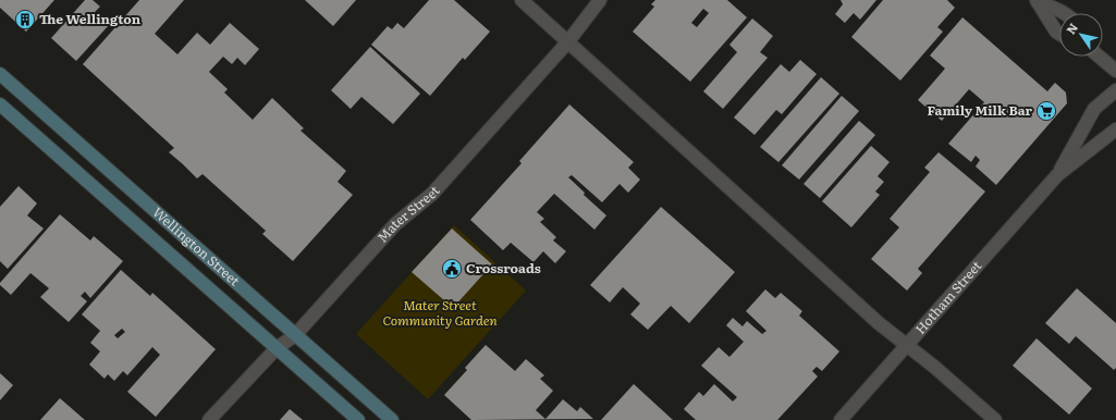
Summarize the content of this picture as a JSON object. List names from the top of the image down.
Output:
{
  "streets": {
    "street": ["Mater Street", "Wellington Street", "Hotham Street"]
  },
  "crossings": [
    ["Mater Street", "Wellington Street"]
  ],
  "parks": ["Mater Street Community Garden"],
  "places": {
    "building": ["The Wellington"],
    "supermarket": ["Family Milk Bar"],
    "public building": ["Crossroads"]
  },
  "north": "top left"
}
